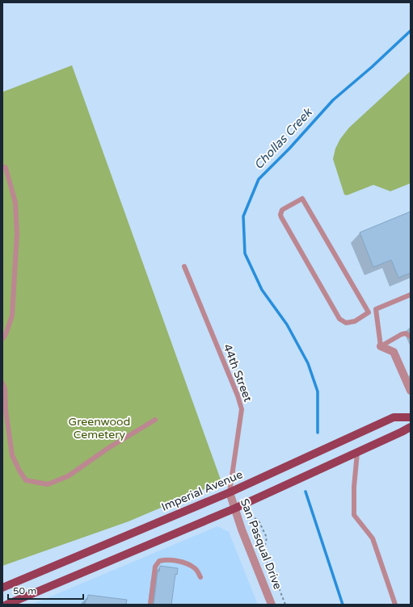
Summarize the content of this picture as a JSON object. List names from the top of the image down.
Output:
{
  "streets": {
    "main road": ["Imperial Avenue"],
    "street": ["San Pasqual Drive"],
    "lane": ["44th Street"]
  },
  "crossings": [
    ["44th Street", "Imperial Avenue"],
    ["44th Street", "San Pasqual Drive"],
    ["Imperial Avenue", "San Pasqual Drive"]
  ],
  "water": ["Chollas Creek"],
  "parks": ["Greenwood Cemetery"],
  "scale_bar": "50 m"
}
